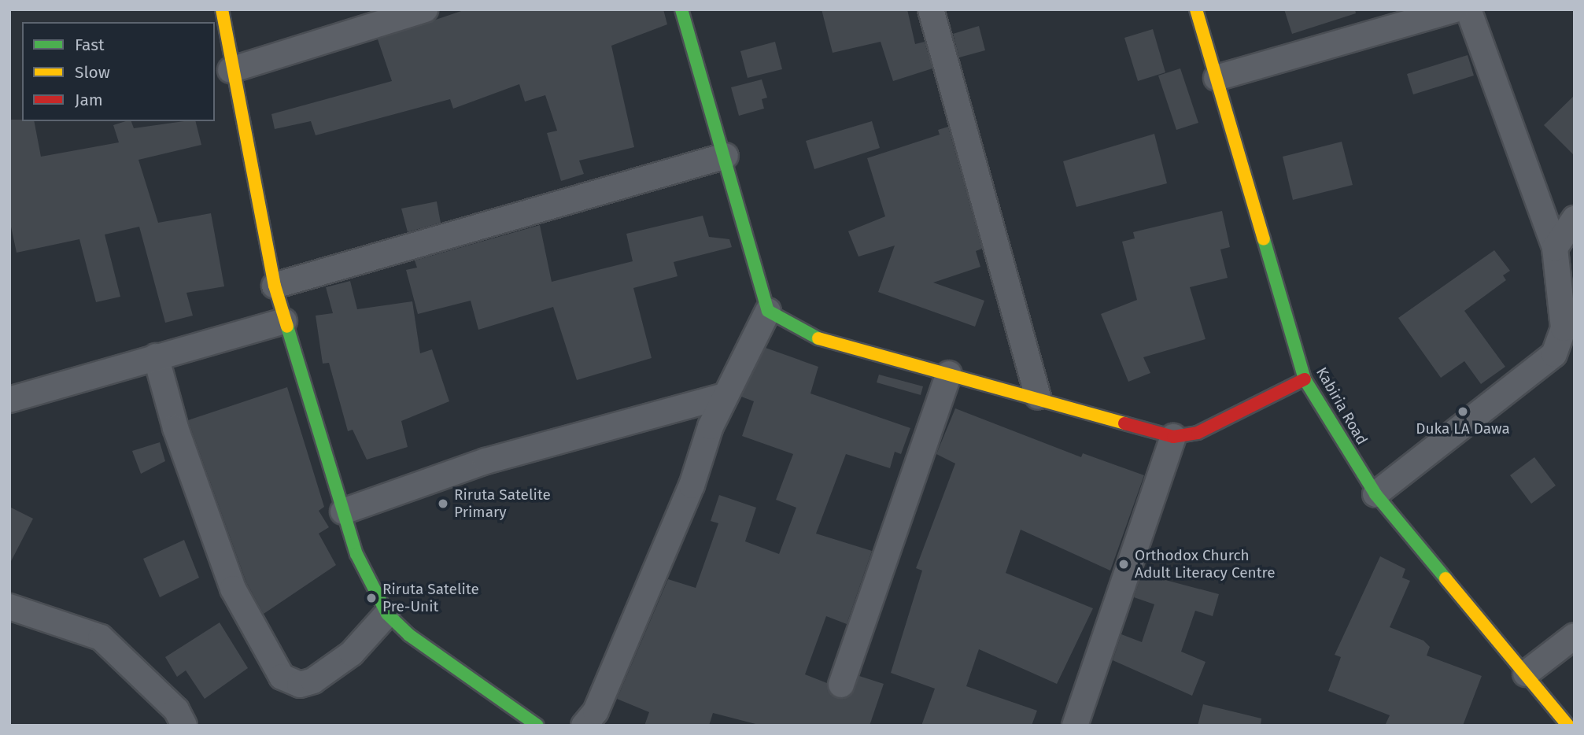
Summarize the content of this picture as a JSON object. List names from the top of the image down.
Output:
{
  "streets": {
    "street": ["Kabiria Road"]
  },
  "places": [
    "Duka LA Dawa",
    "Riruta Satelite Primary",
    "Orthodox Church Adult Literacy Centre",
    "Riruta Satelite Pre-Unit"
  ],
  "legend": ["Fast", "Slow", "Jam"]
}
